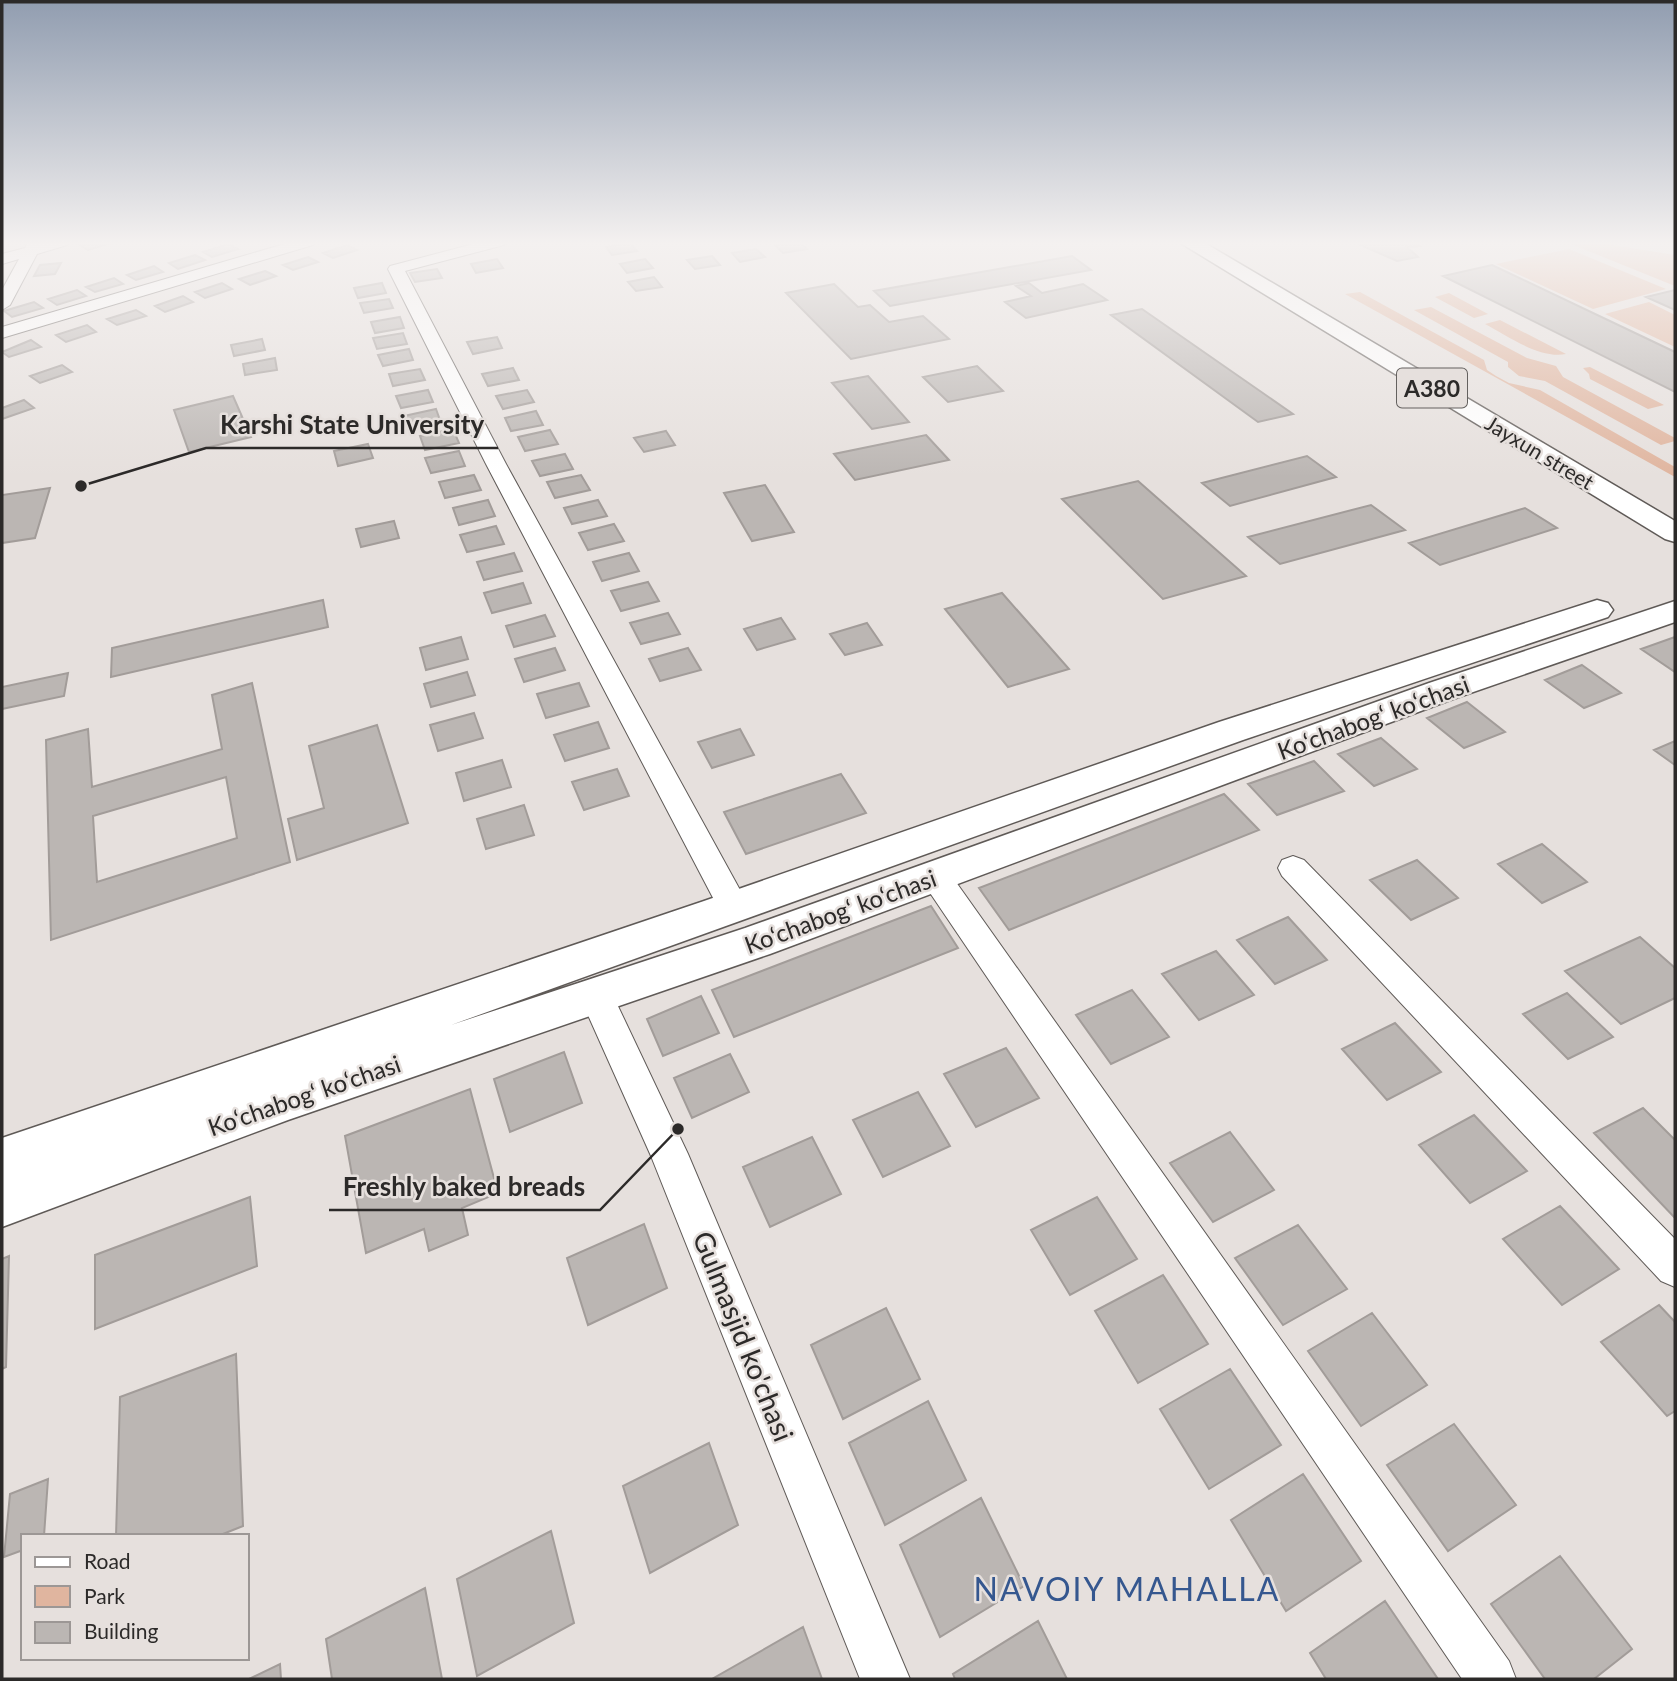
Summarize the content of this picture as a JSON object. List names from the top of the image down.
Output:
{
  "streets": {
    "main road": ["A380", "Jayxun street", "Ko‘chabog‘ ko‘chasi"],
    "street": ["Gulmasjid ko'chasi"]
  },
  "crossings": [
    ["Ko‘chabog‘ ko‘chasi", "Gulmasjid ko'chasi"]
  ],
  "districts": ["NAVOIY MAHALLA"],
  "places": ["Karshi State University", "Freshly baked breads"],
  "legend": ["Road", "Park", "Building"]
}
